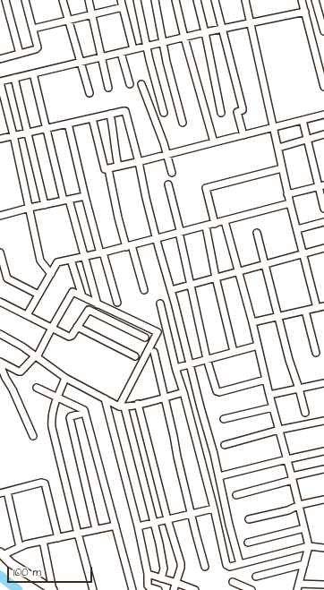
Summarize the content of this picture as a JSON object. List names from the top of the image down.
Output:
{
  "scale_bar": "100 m"
}
